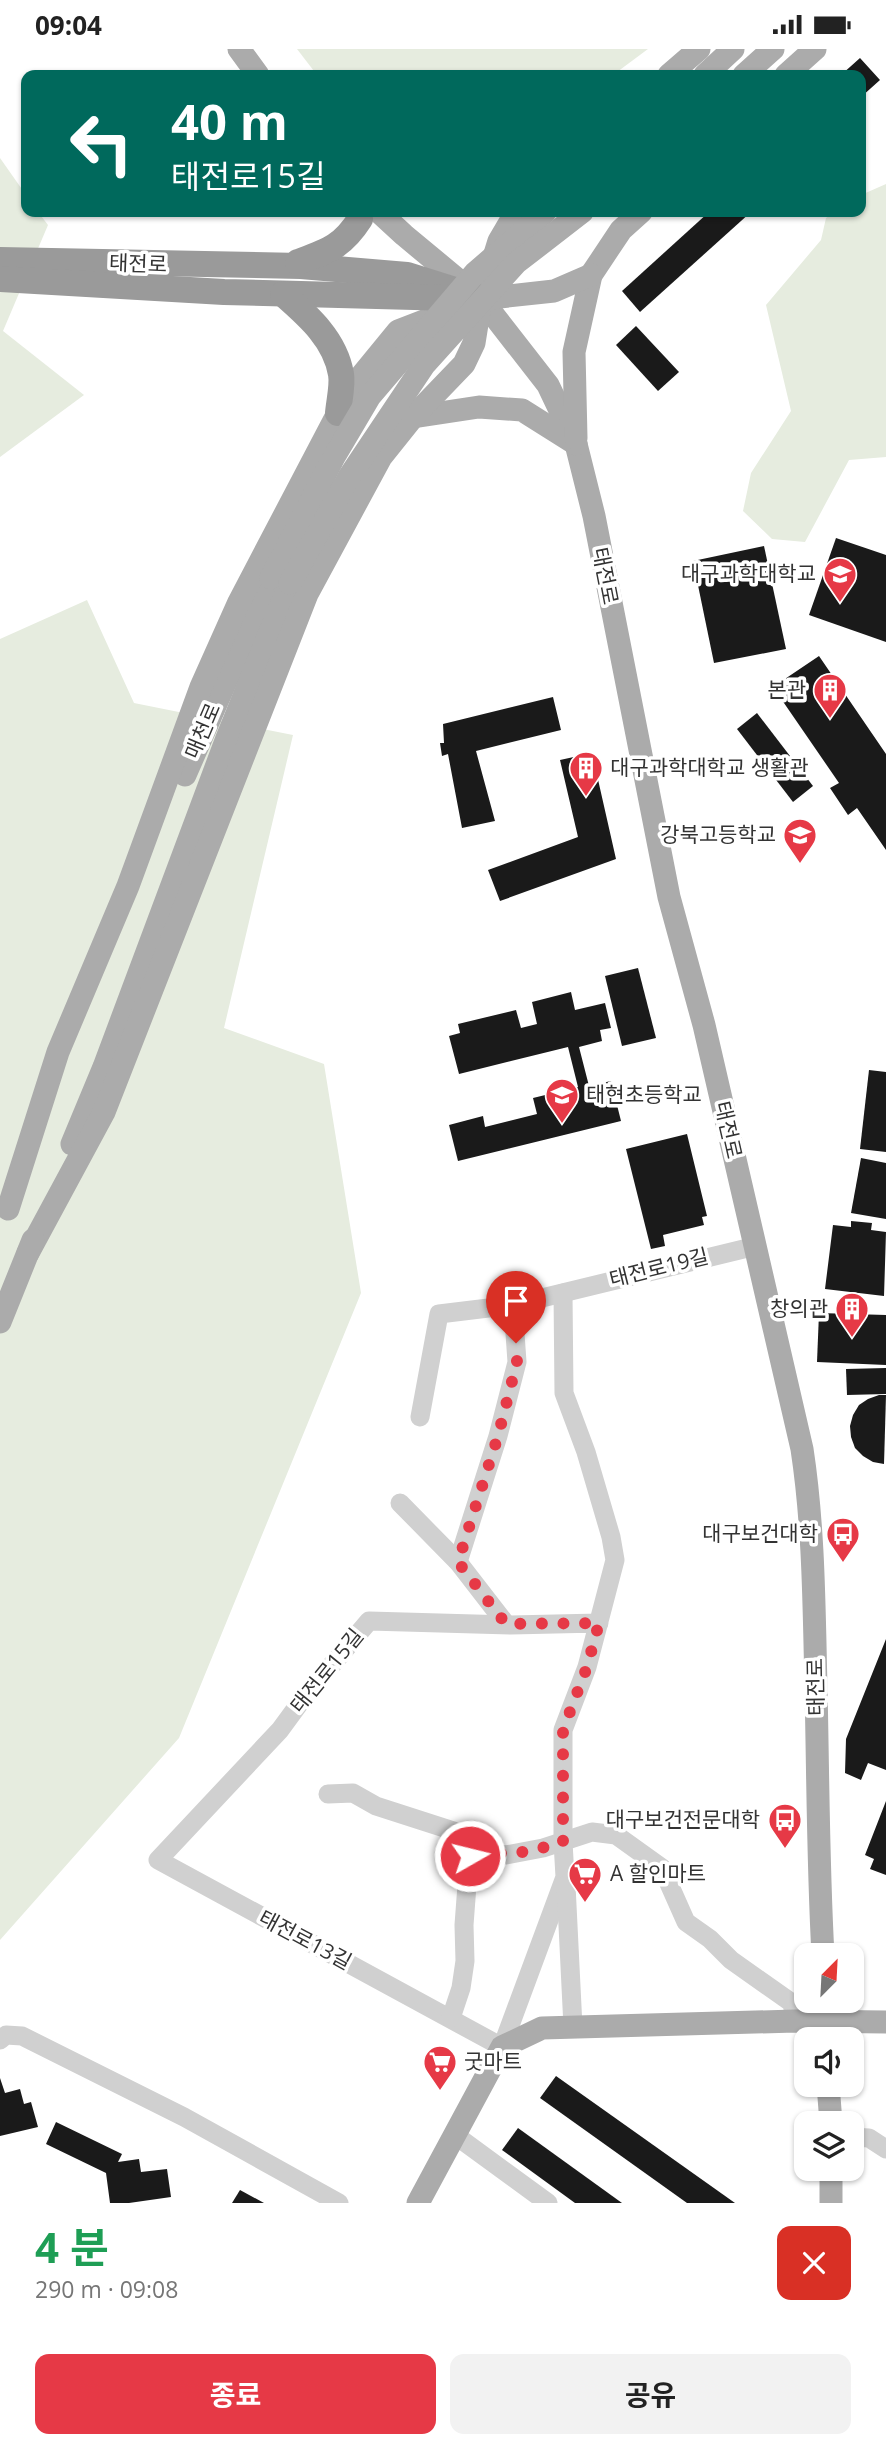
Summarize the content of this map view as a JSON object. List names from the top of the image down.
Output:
{
  "streets": {
    "highway": ["태전로"],
    "main road": ["매천로"],
    "street": ["태전로19길", "태전로15길", "태전로13길"]
  },
  "crossings": [
    ["태전로", "태전로19길"],
    ["태전로15길", "태전로13길"]
  ],
  "places": {
    "school or university": ["대구과학대학교", "강북고등학교", "태현초등학교"],
    "building": ["본관", "대구과학대학교 생활관", "창의관"],
    "bus stop": ["대구보건대학", "대구보건전문대학"],
    "supermarket": ["A 할인마트", "굿마트"]
  },
  "north": "top right",
  "page": {
    "status": "09:04",
    "turn": ["40 m", "태전로15길"],
    "heading": ["4 분", "290 m · 09:08"],
    "buttons": ["종료", "공유"]
  }
}
